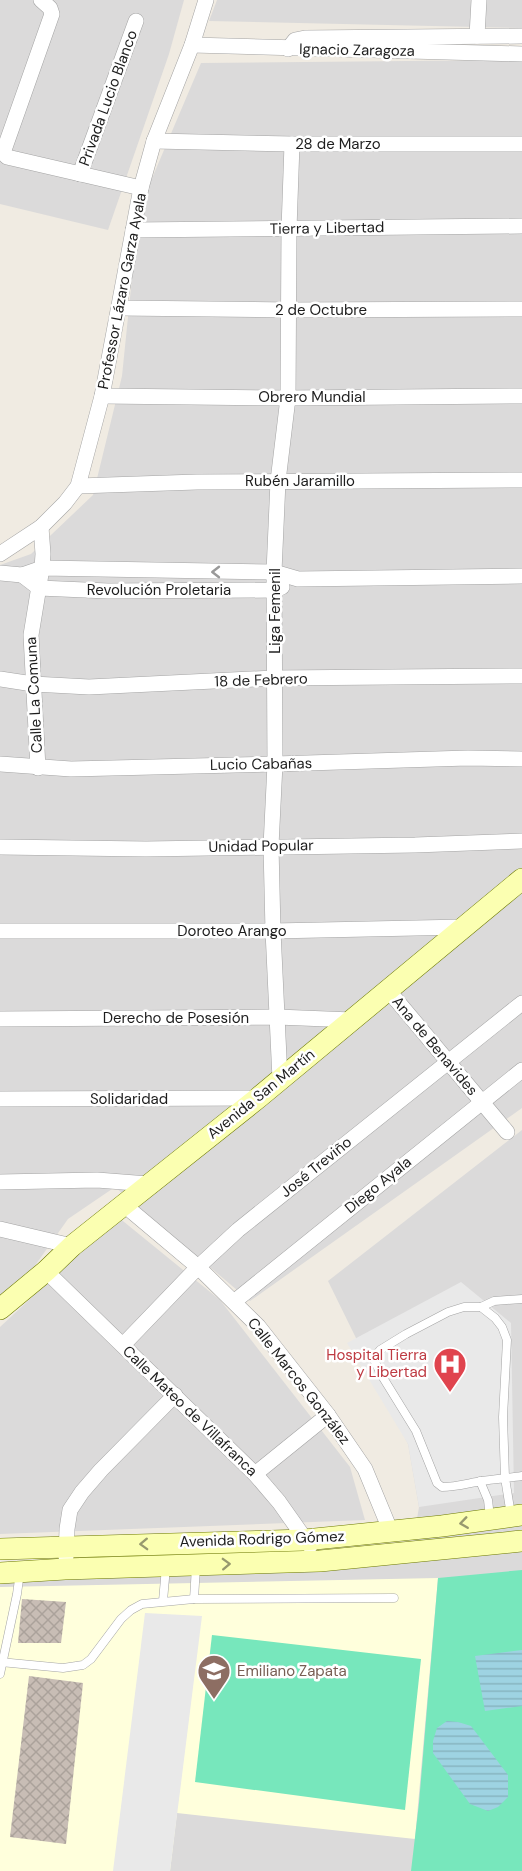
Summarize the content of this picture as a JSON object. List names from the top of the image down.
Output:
{
  "streets": {
    "street": [
      "Ignacio Zaragoza",
      "Privada Lucio Blanco",
      "28 de Marzo",
      "Tierra y Libertad",
      "Professor Lázaro Garza Ayala",
      "2 de Octubre",
      "Obrero Mundial",
      "Rubén Jaramillo",
      "Revolución Proletaria",
      "Liga Femenil",
      "18 de Febrero",
      "Calle La Comuna",
      "Lucio Cabañas",
      "Unidad Popular",
      "Doroteo Arango",
      "Derecho de Posesión",
      "Ana de Benavides",
      "Avenida San Martín",
      "Solidaridad",
      "José Treviño",
      "Diego Ayala",
      "Calle Marcos González",
      "Calle Mateo de Villafranca",
      "Avenida Rodrigo Gómez"
    ]
  },
  "crossings": [
    ["Ignacio Zaragoza", "Professor Lázaro Garza Ayala"],
    ["28 de Marzo", "Professor Lázaro Garza Ayala"],
    ["28 de Marzo", "Liga Femenil"],
    ["Tierra y Libertad", "Professor Lázaro Garza Ayala"],
    ["Tierra y Libertad", "Liga Femenil"],
    ["Professor Lázaro Garza Ayala", "2 de Octubre"],
    ["Professor Lázaro Garza Ayala", "Obrero Mundial"],
    ["Professor Lázaro Garza Ayala", "Rubén Jaramillo"],
    ["Professor Lázaro Garza Ayala", "Calle La Comuna"],
    ["2 de Octubre", "Liga Femenil"],
    ["Obrero Mundial", "Liga Femenil"],
    ["Rubén Jaramillo", "Liga Femenil"],
    ["Revolución Proletaria", "Liga Femenil"],
    ["Revolución Proletaria", "Calle La Comuna"],
    ["Liga Femenil", "18 de Febrero"],
    ["Liga Femenil", "Lucio Cabañas"],
    ["Liga Femenil", "Unidad Popular"],
    ["Liga Femenil", "Doroteo Arango"],
    ["Liga Femenil", "Derecho de Posesión"],
    ["Liga Femenil", "Avenida San Martín"],
    ["18 de Febrero", "Calle La Comuna"],
    ["Calle La Comuna", "Lucio Cabañas"],
    ["Doroteo Arango", "Avenida San Martín"],
    ["Derecho de Posesión", "Avenida San Martín"],
    ["Ana de Benavides", "Avenida San Martín"],
    ["Ana de Benavides", "José Treviño"],
    ["Ana de Benavides", "Diego Ayala"],
    ["Avenida San Martín", "Solidaridad"],
    ["Avenida San Martín", "Calle Marcos González"],
    ["Avenida San Martín", "Calle Mateo de Villafranca"],
    ["José Treviño", "Calle Marcos González"],
    ["José Treviño", "Calle Mateo de Villafranca"],
    ["Diego Ayala", "Calle Marcos González"],
    ["Calle Marcos González", "Avenida Rodrigo Gómez"],
    ["Calle Mateo de Villafranca", "Avenida Rodrigo Gómez"]
  ],
  "places": {
    "hospital": ["Hospital Tierra y Libertad"],
    "school or university": ["Emiliano Zapata"]
  }
}
